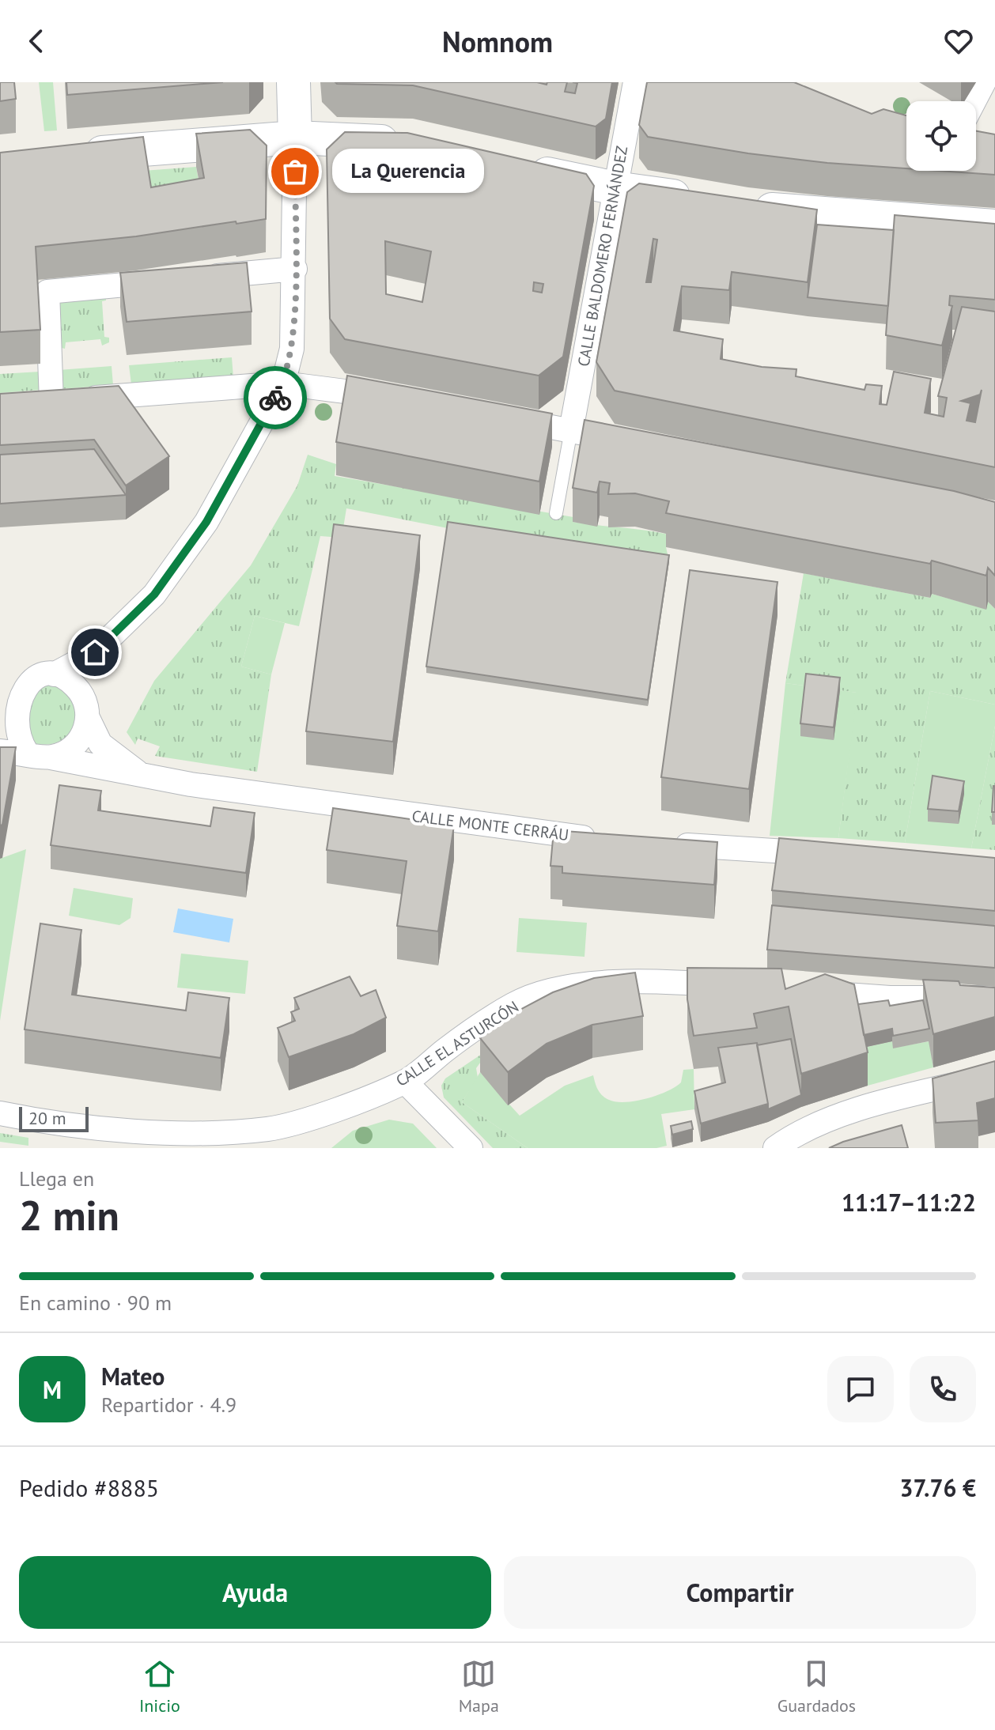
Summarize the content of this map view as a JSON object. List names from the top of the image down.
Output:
{
  "streets": {
    "street": ["CALLE BALDOMERO FERNÁNDEZ", "CALLE MONTE CERRÁU", "CALLE EL ASTURCÓN"]
  },
  "places": ["La Querencia"],
  "scale_bar": "20 m",
  "page": {
    "header": "Nomnom",
    "bubble": "La Querencia",
    "scale": "20 m",
    "heading": ["2 min", "Llega en", "11:17–11:22"],
    "panel": [
      "Mateo",
      "Repartidor · 4.9",
      "Pedido #8885",
      "37.76 €"
    ],
    "bar": "En camino · 90 m",
    "round": "M",
    "buttons": ["Ayuda", "Compartir"],
    "tabs": ["Inicio", "Mapa", "Guardados"]
  }
}
